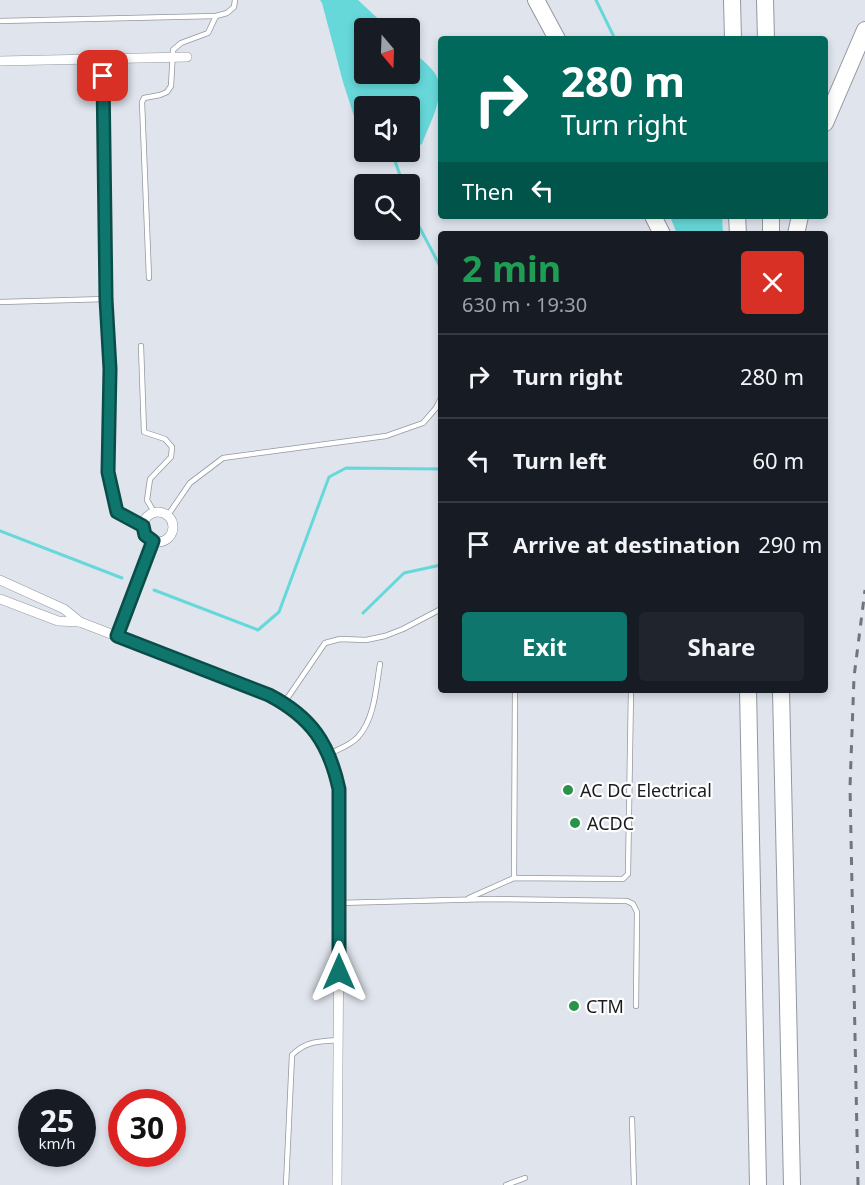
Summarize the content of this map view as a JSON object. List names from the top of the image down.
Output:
{
  "places": ["AC DC Electrical", "ACDC", "CTM"],
  "north": "bottom",
  "page": {
    "turn": ["280 m", "Turn right"],
    "then": "Then",
    "heading": ["2 min", "630 m · 19:30"],
    "list": [
      {
        "name": "Turn right",
        "value": "280 m"
      },
      {
        "name": "Turn left",
        "value": "60 m"
      },
      {
        "name": "Arrive at destination",
        "value": "290 m"
      }
    ],
    "buttons": ["Exit", "Share"],
    "speed": "25 km/h",
    "limit": "30"
  }
}
